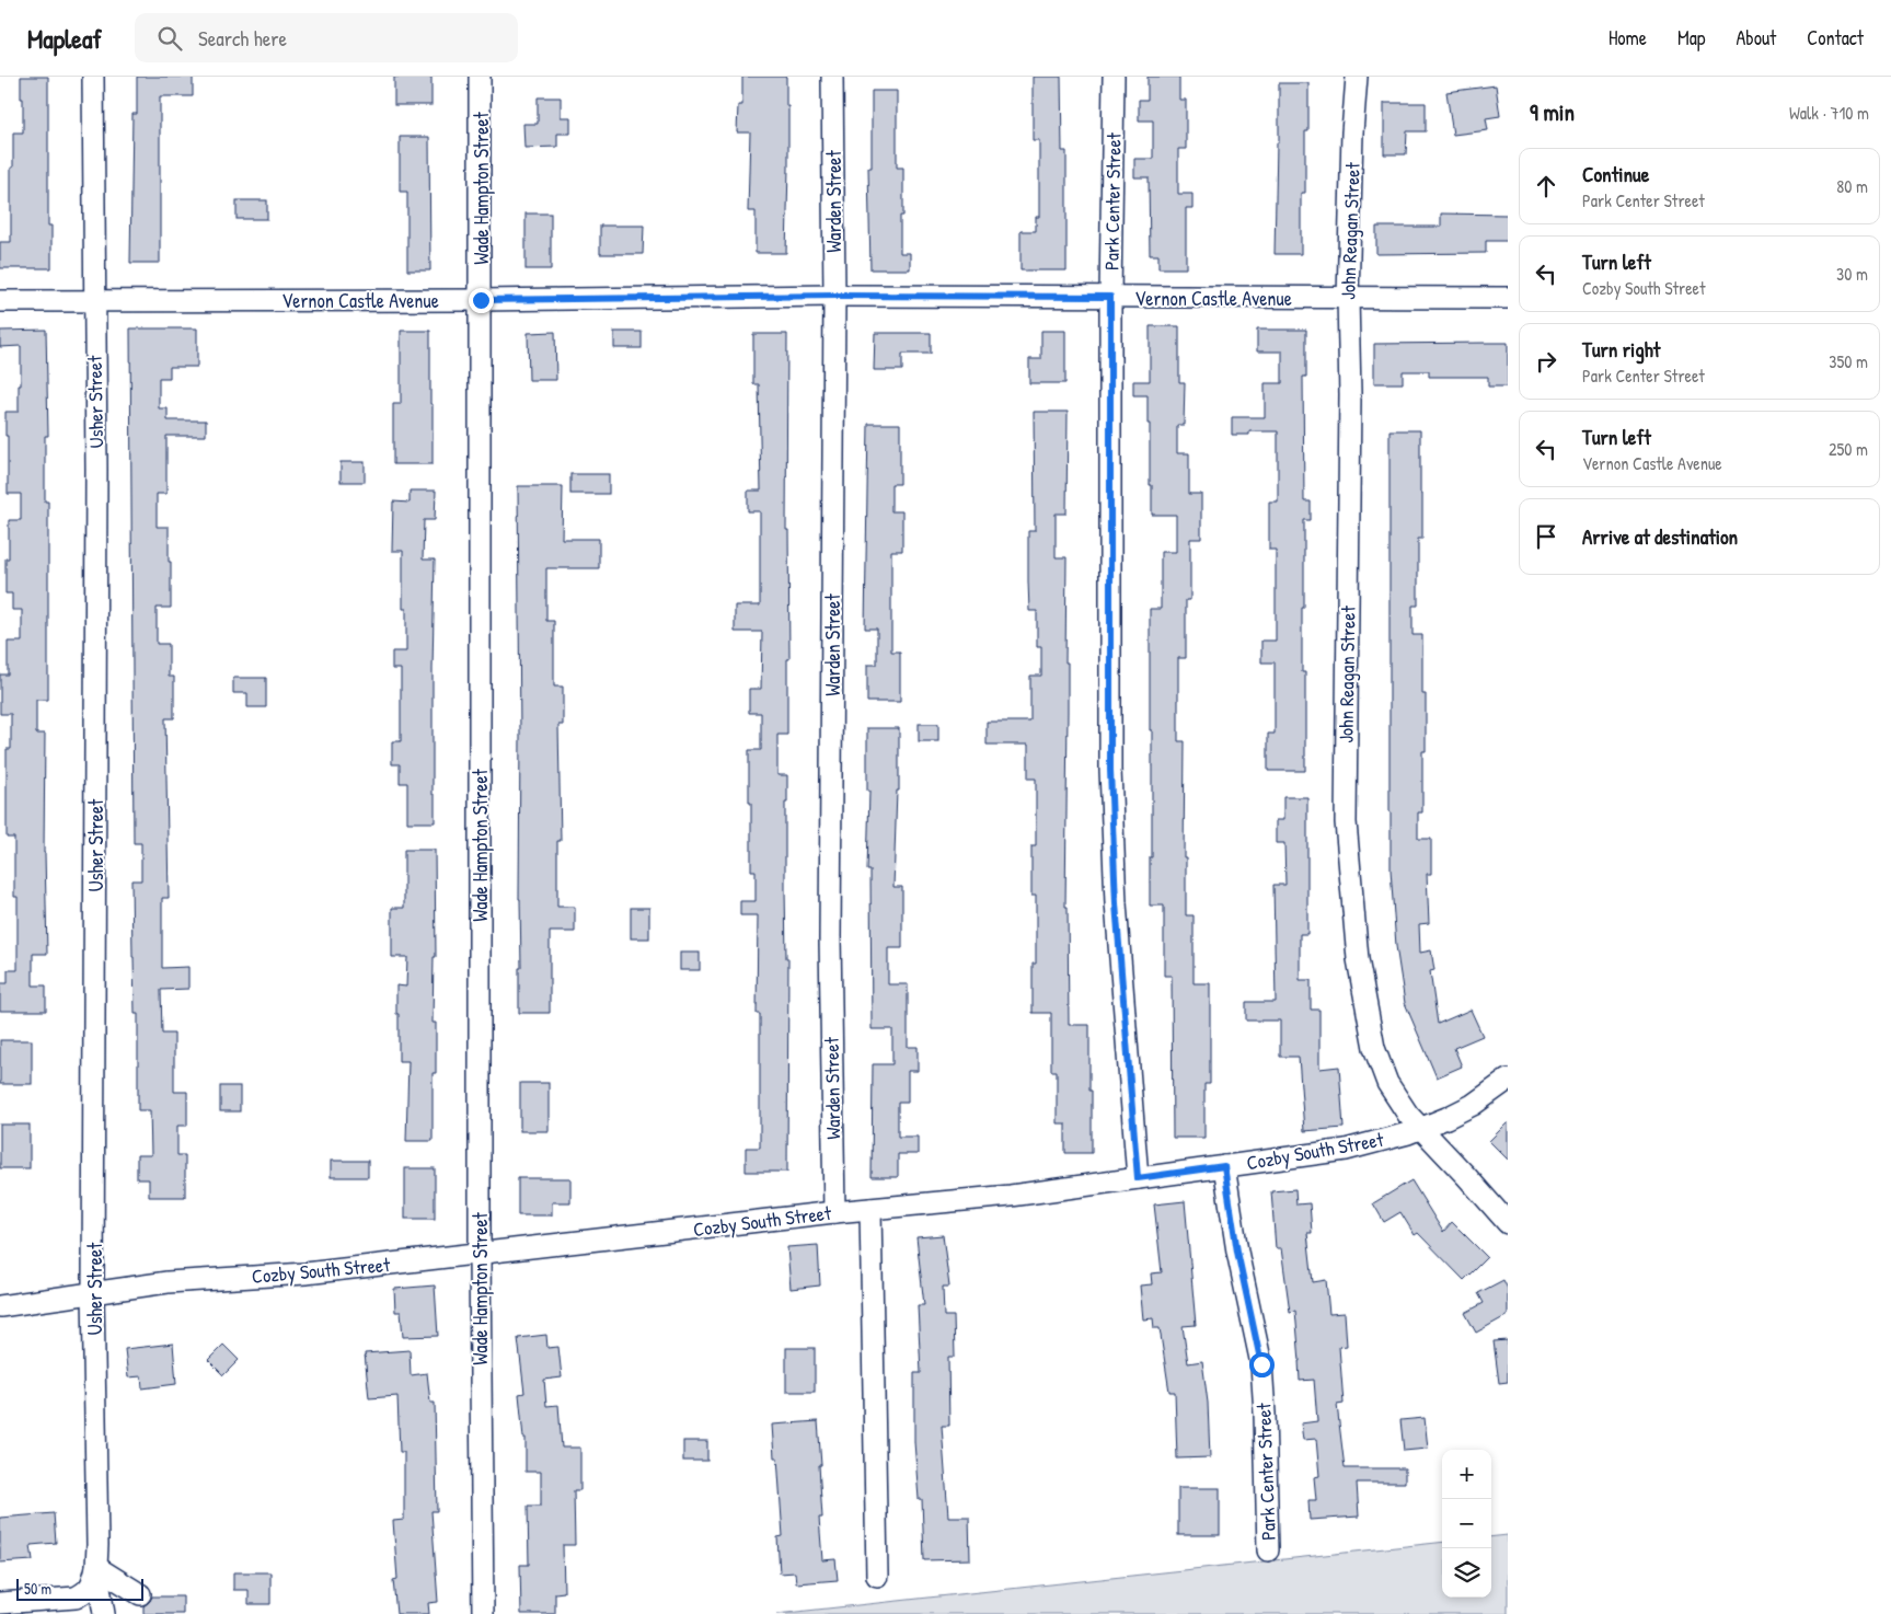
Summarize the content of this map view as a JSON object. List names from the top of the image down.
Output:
{
  "streets": {
    "street": [
      "Wade Hampton Street",
      "Warden Street",
      "Park Center Street",
      "John Reagan Street",
      "Vernon Castle Avenue",
      "Usher Street",
      "Cozby South Street"
    ]
  },
  "crossings": [
    ["Wade Hampton Street", "Vernon Castle Avenue"],
    ["Wade Hampton Street", "Cozby South Street"],
    ["Warden Street", "Vernon Castle Avenue"],
    ["Warden Street", "Cozby South Street"],
    ["Park Center Street", "Vernon Castle Avenue"],
    ["Park Center Street", "Cozby South Street"],
    ["John Reagan Street", "Vernon Castle Avenue"],
    ["John Reagan Street", "Cozby South Street"],
    ["Vernon Castle Avenue", "Usher Street"],
    ["Usher Street", "Cozby South Street"]
  ],
  "scale_bar": "50 m",
  "page": {
    "header": "Mapleaf",
    "search": "Search here",
    "nav": [
      "Home",
      "Map",
      "About",
      "Contact"
    ],
    "heading": ["9 min", "Walk · 710 m"],
    "list": [
      ["Continue", "Park Center Street", "80 m"],
      ["Turn left", "Cozby South Street", "30 m"],
      ["Turn right", "Park Center Street", "350 m"],
      ["Turn left", "Vernon Castle Avenue", "250 m"],
      "Arrive at destination"
    ],
    "map_buttons": ["+", "−"],
    "scale": "50 m"
  }
}
